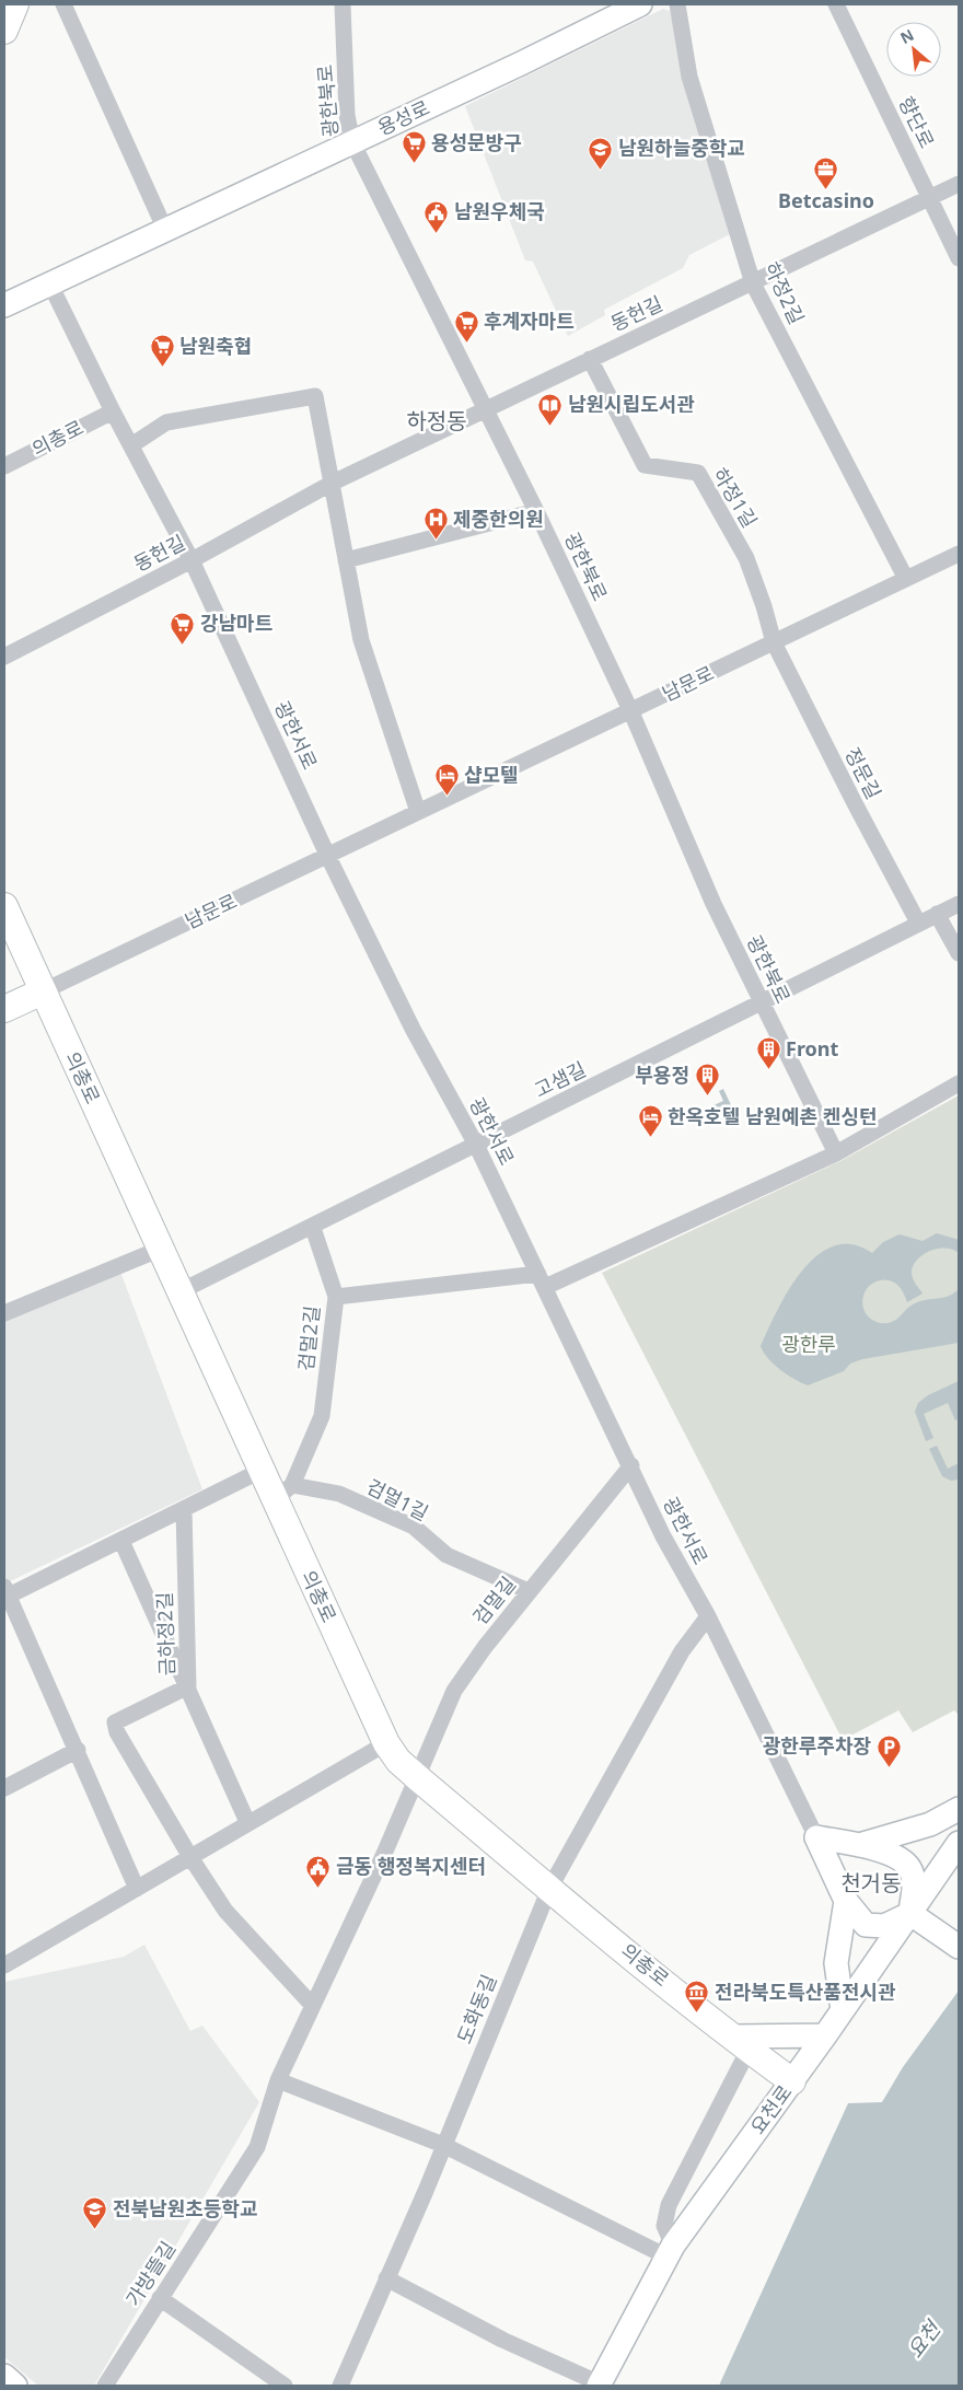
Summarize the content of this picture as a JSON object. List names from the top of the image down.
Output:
{
  "streets": {
    "main road": ["의총로", "남문로"],
    "street": [
      "광한북로",
      "용성로",
      "향단로",
      "하정2길",
      "동헌길",
      "하정1길",
      "광한서로",
      "정문길",
      "고샘길",
      "검멀2길",
      "검멀1길",
      "검멀길",
      "금하정2길",
      "도화동길",
      "요천로",
      "가방뜰길"
    ]
  },
  "crossings": [
    ["광한북로", "용성로"],
    ["광한북로", "동헌길"],
    ["광한북로", "남문로"],
    ["광한북로", "고샘길"],
    ["용성로", "광한서로"],
    ["향단로", "동헌길"],
    ["하정2길", "동헌길"],
    ["하정2길", "남문로"],
    ["동헌길", "하정1길"],
    ["동헌길", "광한서로"],
    ["의총로", "남문로"],
    ["의총로", "광한서로"],
    ["의총로", "고샘길"],
    ["의총로", "검멀2길"],
    ["의총로", "검멀1길"],
    ["의총로", "검멀길"],
    ["의총로", "도화동길"],
    ["의총로", "요천로"],
    ["의총로", "가방뜰길"],
    ["하정1길", "남문로"],
    ["하정1길", "정문길"],
    ["남문로", "광한서로"],
    ["남문로", "정문길"],
    ["광한서로", "고샘길"],
    ["광한서로", "검멀2길"],
    ["광한서로", "검멀길"],
    ["정문길", "고샘길"],
    ["검멀2길", "검멀1길"],
    ["검멀1길", "검멀길"],
    ["검멀길", "가방뜰길"]
  ],
  "districts": ["하정동", "천거동"],
  "water": ["요천"],
  "parks": ["광한루"],
  "places": {
    "supermarket": [
      "용성문방구",
      "후계자마트",
      "남원축협",
      "강남마트"
    ],
    "school or university": ["남원하늘중학교", "전북남원초등학교"],
    "office": ["Betcasino"],
    "public building": ["남원우체국", "금동 행정복지센터"],
    "library": ["남원시립도서관"],
    "hospital": ["제중한의원"],
    "hotel": ["샵모텔", "한옥호텔 남원예촌 켄싱턴"],
    "building": ["Front", "부용정"],
    "parking": ["광한루주차장"],
    "museum": ["전라북도특산품전시관"]
  },
  "north": "top left"
}
